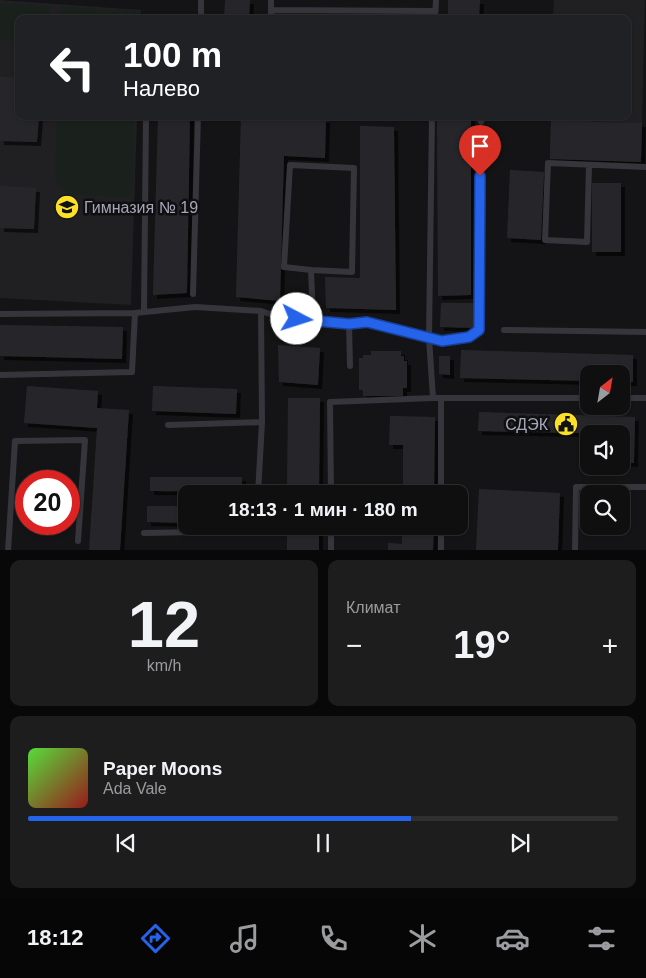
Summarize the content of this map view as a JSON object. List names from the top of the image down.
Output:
{
  "places": {
    "school or university": ["Гимназия № 19"],
    "public building": ["СДЭК"]
  },
  "north": "top right",
  "page": {
    "turn": ["100 m", "Налево"],
    "limit": "20",
    "trip": "18:13 · 1 мин · 180 m",
    "tile": [
      ["12", "km/h"],
      "Климат"
    ],
    "heat": ["−", "19°", "+"],
    "song": ["Paper Moons", "Ada Vale"],
    "tabs": "18:12"
  }
}
